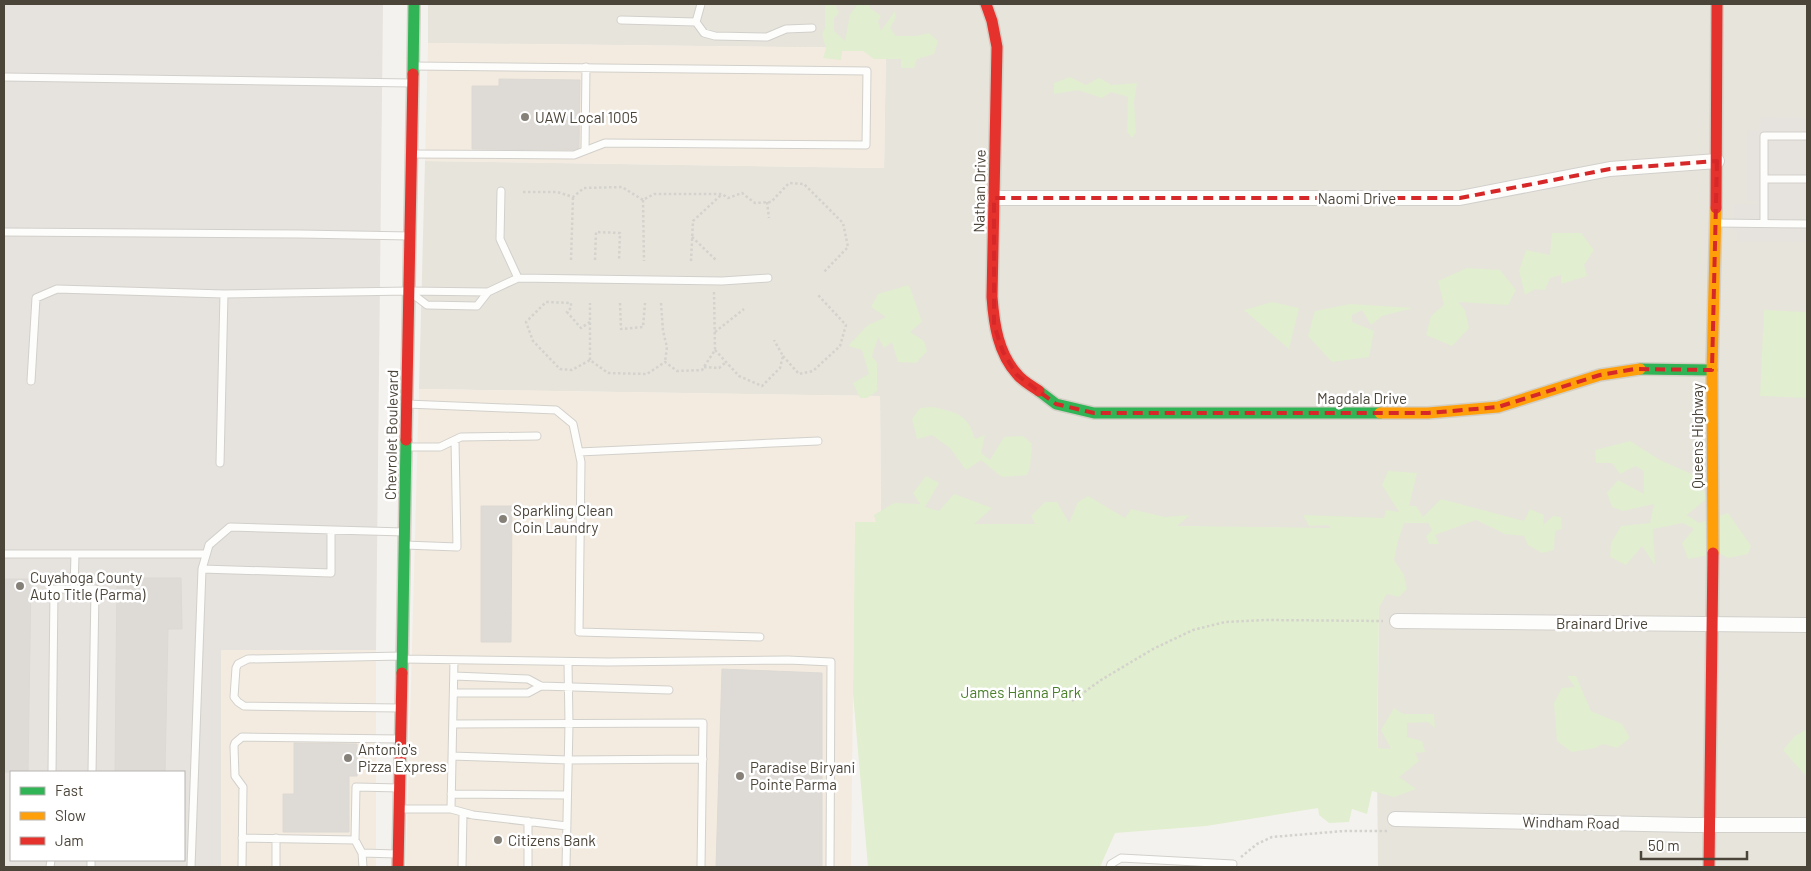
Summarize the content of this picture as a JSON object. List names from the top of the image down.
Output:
{
  "streets": {
    "street": [
      "Nathan Drive",
      "Naomi Drive",
      "Magdala Drive",
      "Chevrolet Boulevard",
      "Queens Highway",
      "Brainard Drive",
      "Windham Road"
    ]
  },
  "crossings": [
    ["Nathan Drive", "Naomi Drive"],
    ["Nathan Drive", "Magdala Drive"],
    ["Naomi Drive", "Queens Highway"],
    ["Magdala Drive", "Queens Highway"],
    ["Queens Highway", "Brainard Drive"],
    ["Queens Highway", "Windham Road"]
  ],
  "parks": ["James Hanna Park"],
  "places": [
    "UAW Local 1005",
    "Sparkling Clean Coin Laundry",
    "Cuyahoga County Auto Title (Parma)",
    "Antonio's Pizza Express",
    "Paradise Biryani Pointe Parma",
    "Citizens Bank"
  ],
  "legend": ["Fast", "Slow", "Jam"],
  "scale_bar": "50 m"
}
